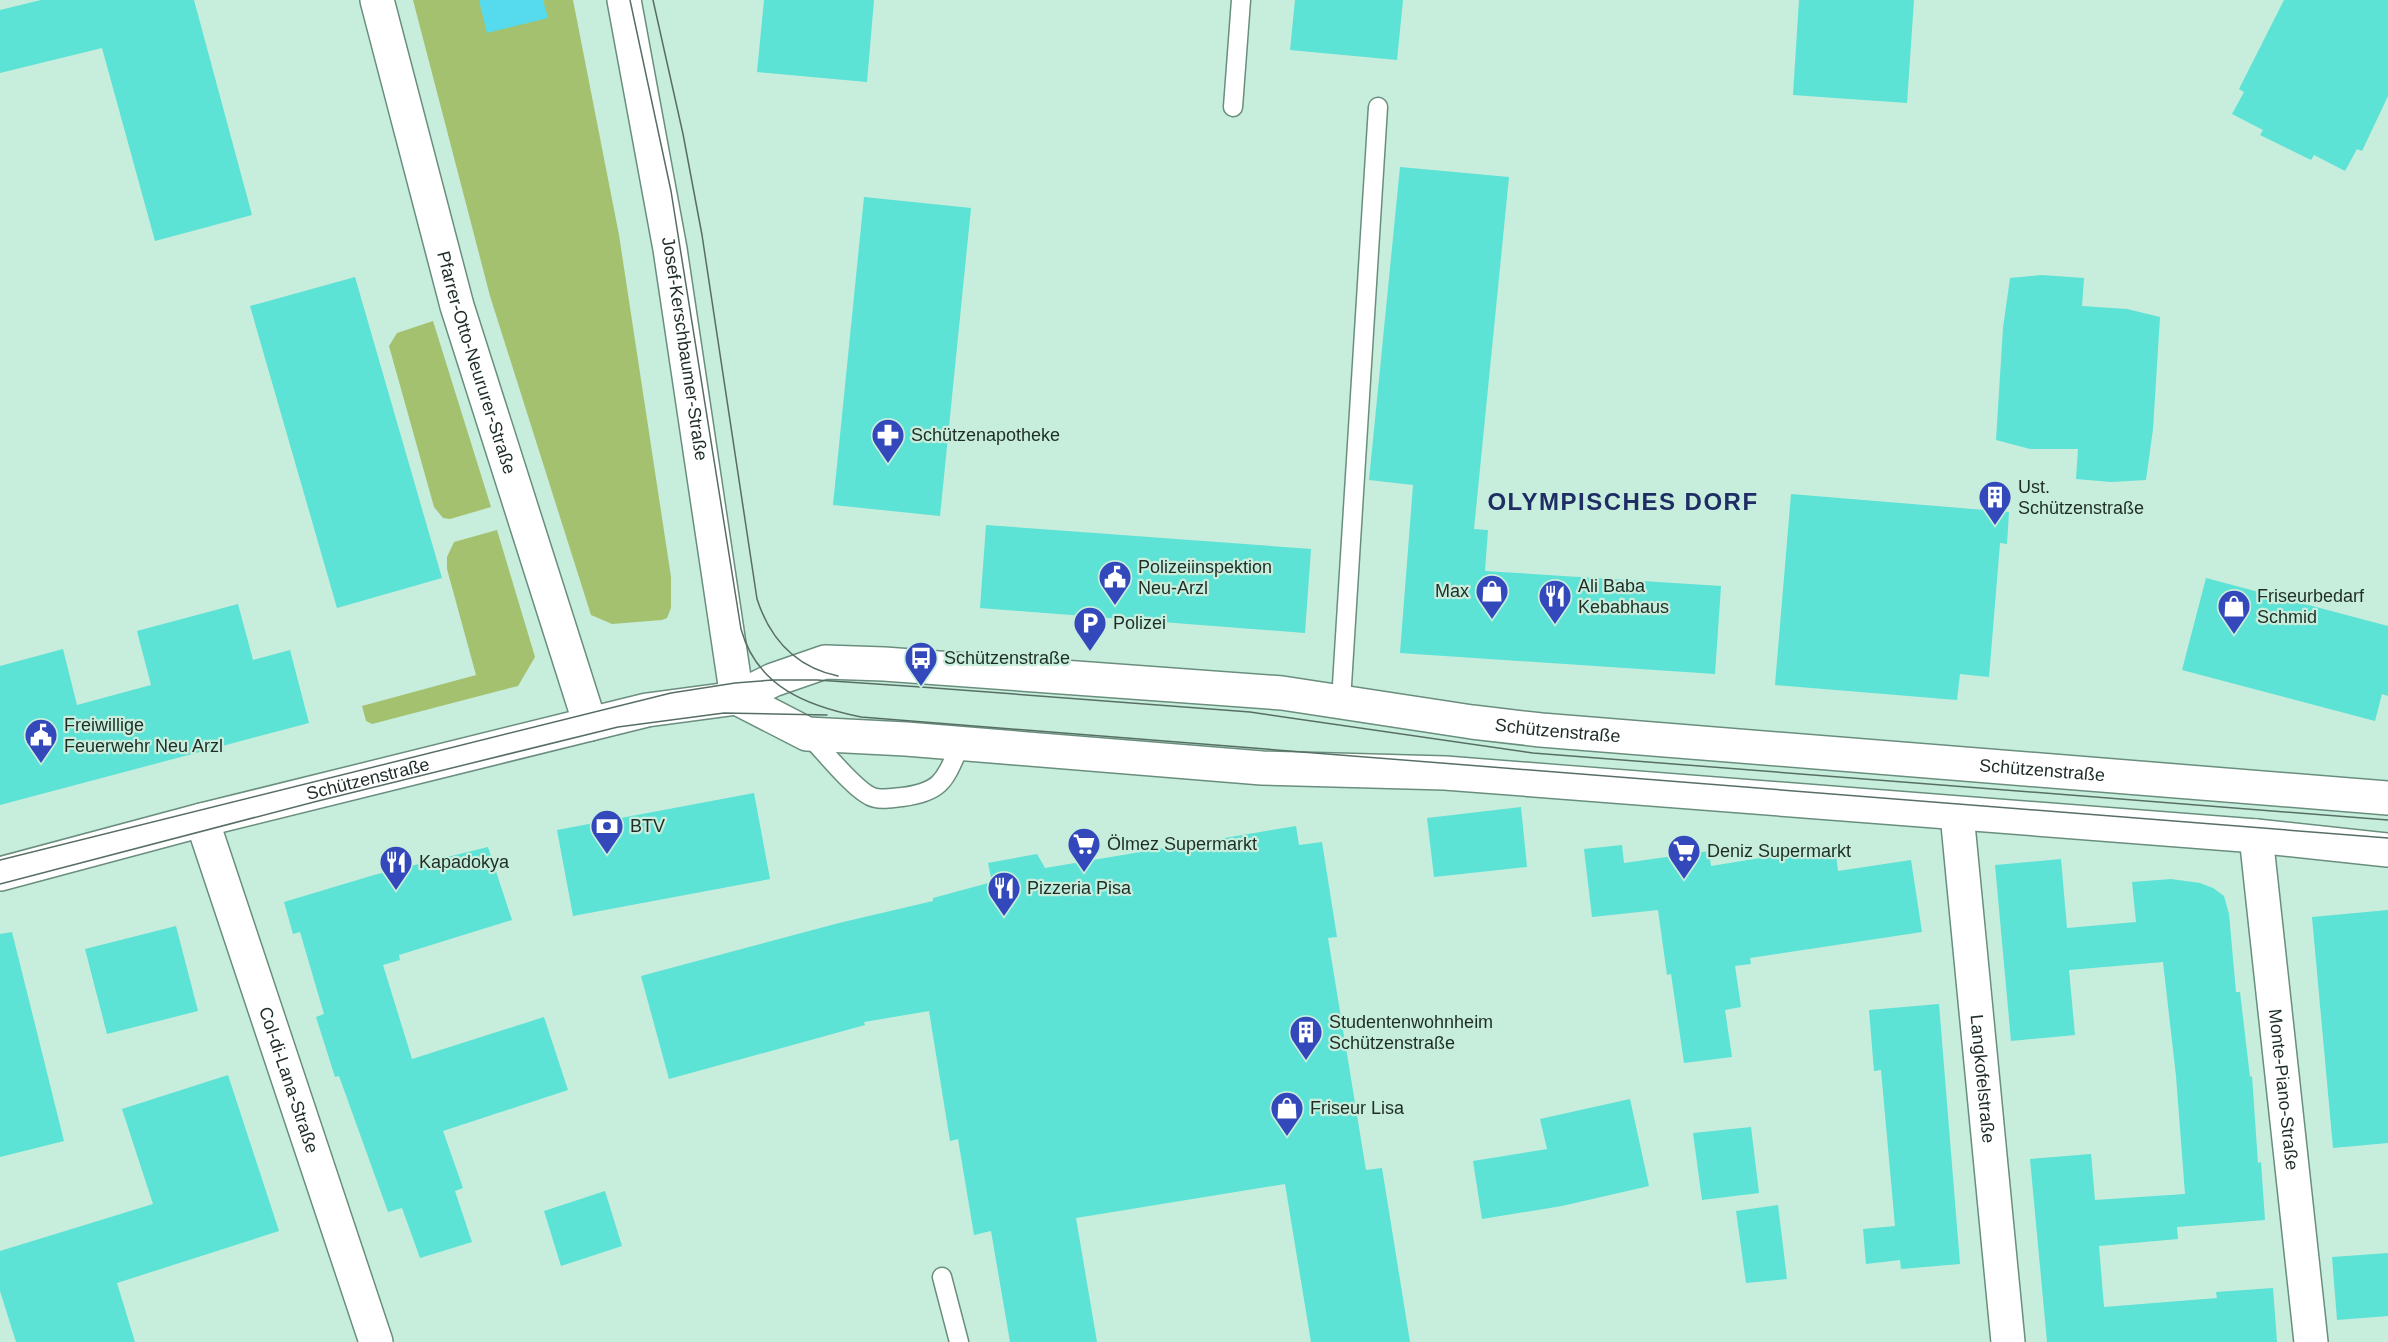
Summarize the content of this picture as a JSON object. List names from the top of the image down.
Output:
{
  "streets": {
    "street": [
      "Josef-Kerschbaumer-Straße",
      "Pfarrer-Otto-Neururer-Straße",
      "Schützenstraße",
      "Langkofelstraße",
      "Col-di-Lana-Straße",
      "Monte-Piano-Straße"
    ]
  },
  "crossings": [
    ["Josef-Kerschbaumer-Straße", "Schützenstraße"],
    ["Pfarrer-Otto-Neururer-Straße", "Schützenstraße"],
    ["Schützenstraße", "Col-di-Lana-Straße"]
  ],
  "districts": ["OLYMPISCHES DORF"],
  "places": {
    "pharmacy": ["Schützenapotheke"],
    "building": ["Ust. Schützenstraße", "Studentenwohnheim Schützenstraße"],
    "public building": ["Polizeiinspektion Neu-Arzl", "Freiwillige Feuerwehr Neu Arzl"],
    "shop": ["Max", "Friseurbedarf Schmid", "Friseur Lisa"],
    "restaurant": ["Ali Baba Kebabhaus", "Kapadokya", "Pizzeria Pisa"],
    "parking": ["Polizei"],
    "bus stop": ["Schützenstraße"],
    "bank": ["BTV"],
    "supermarket": ["Ölmez Supermarkt", "Deniz Supermarkt"]
  }
}
